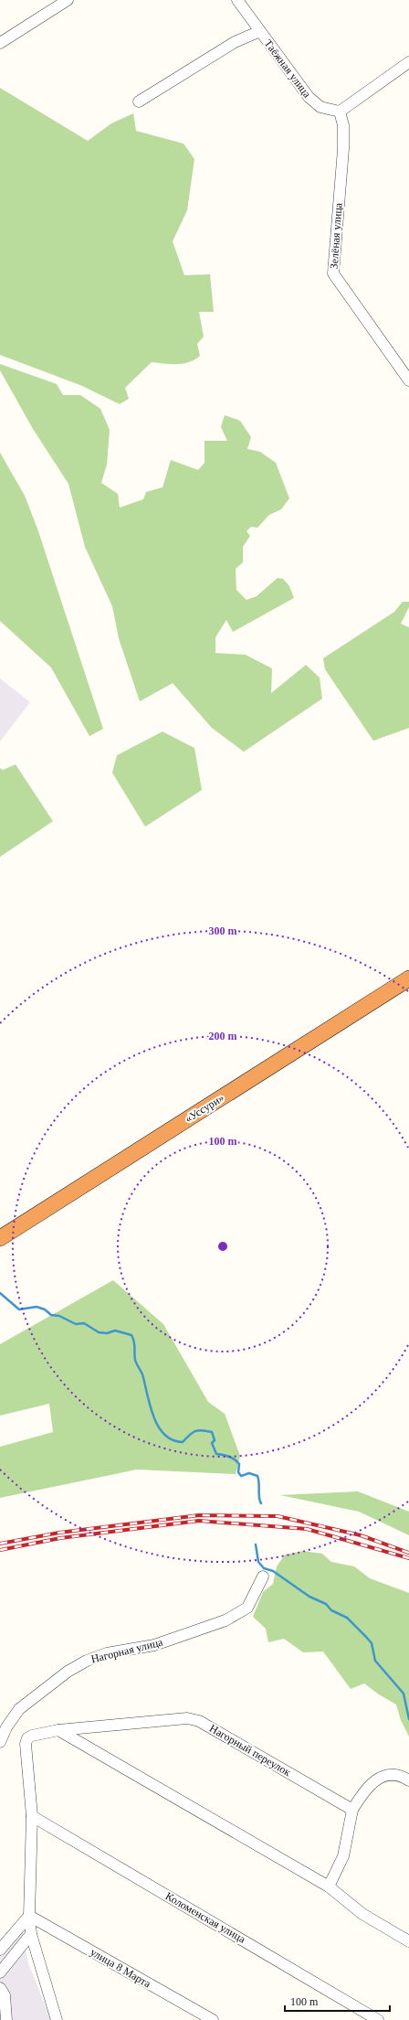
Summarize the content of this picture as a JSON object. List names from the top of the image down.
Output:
{
  "streets": {
    "highway": ["«Уссури»"],
    "street": [
      "Таёжная улица",
      "Зелёная улица",
      "Нагорная улица",
      "Нагорный переулок",
      "Коломенская улица",
      "улица 8 Марта"
    ]
  },
  "crossings": [
    ["Таёжная улица", "Зелёная улица"],
    ["Нагорный переулок", "Коломенская улица"]
  ],
  "scale_bar": "100 m",
  "rings": ["300 m", "200 m", "100 m"]
}
